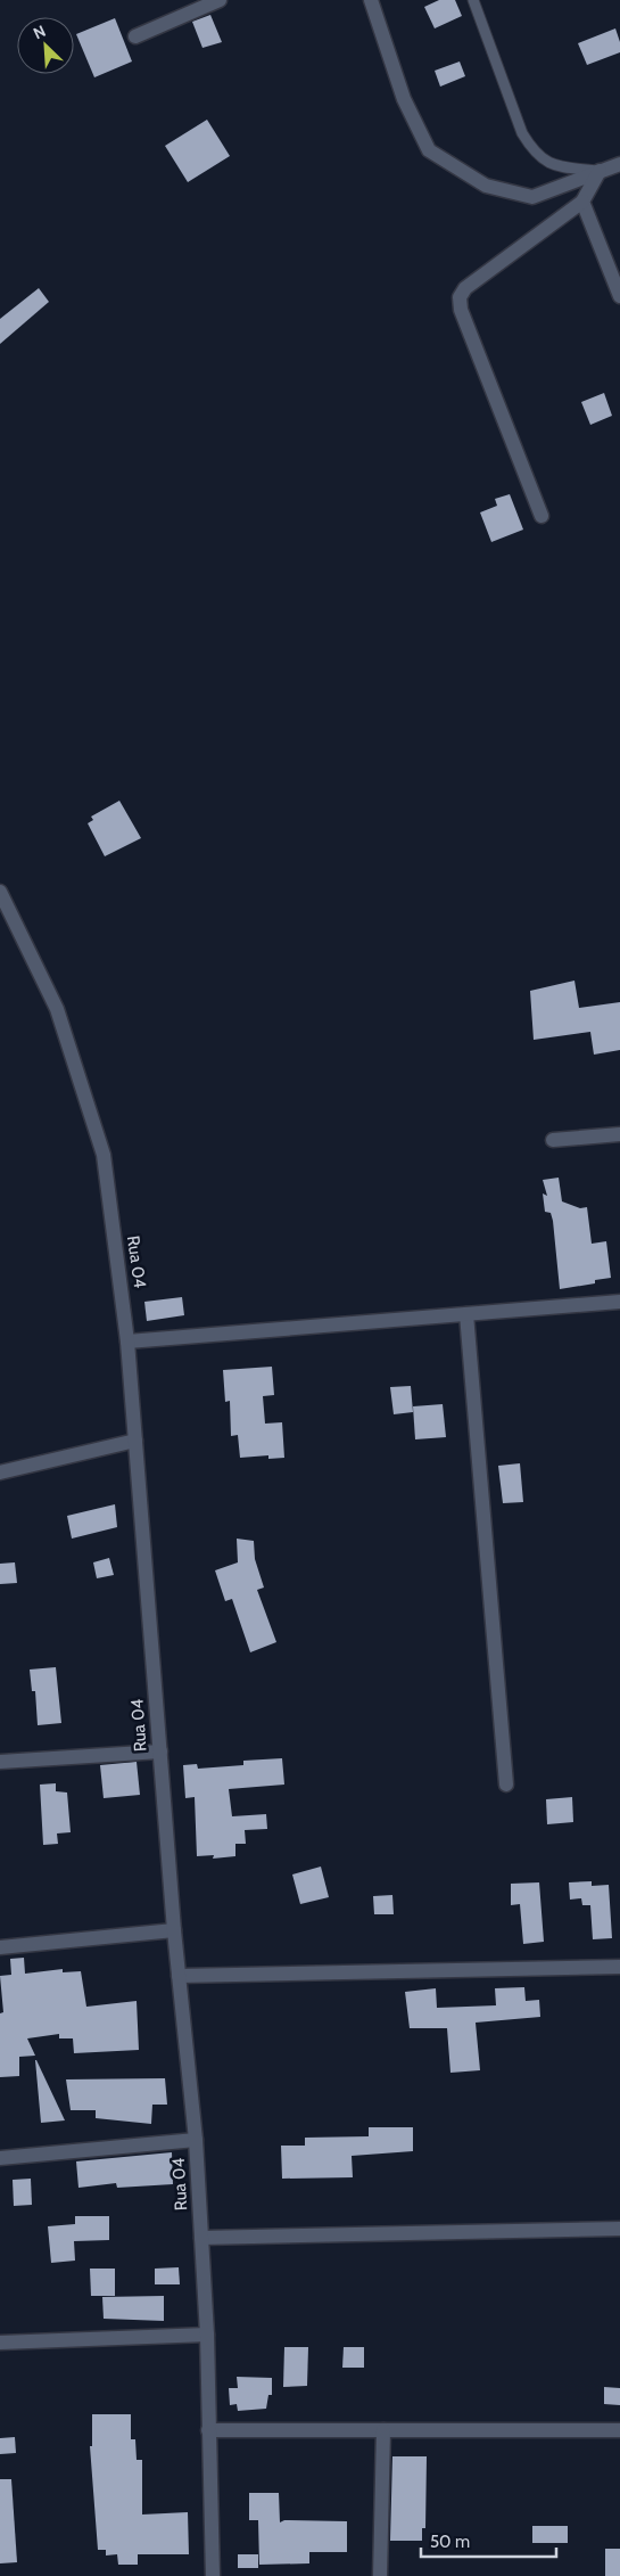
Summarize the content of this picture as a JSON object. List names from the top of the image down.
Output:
{
  "streets": {
    "street": ["Rua 04"]
  },
  "scale_bar": "50 m",
  "north": "top left"
}
